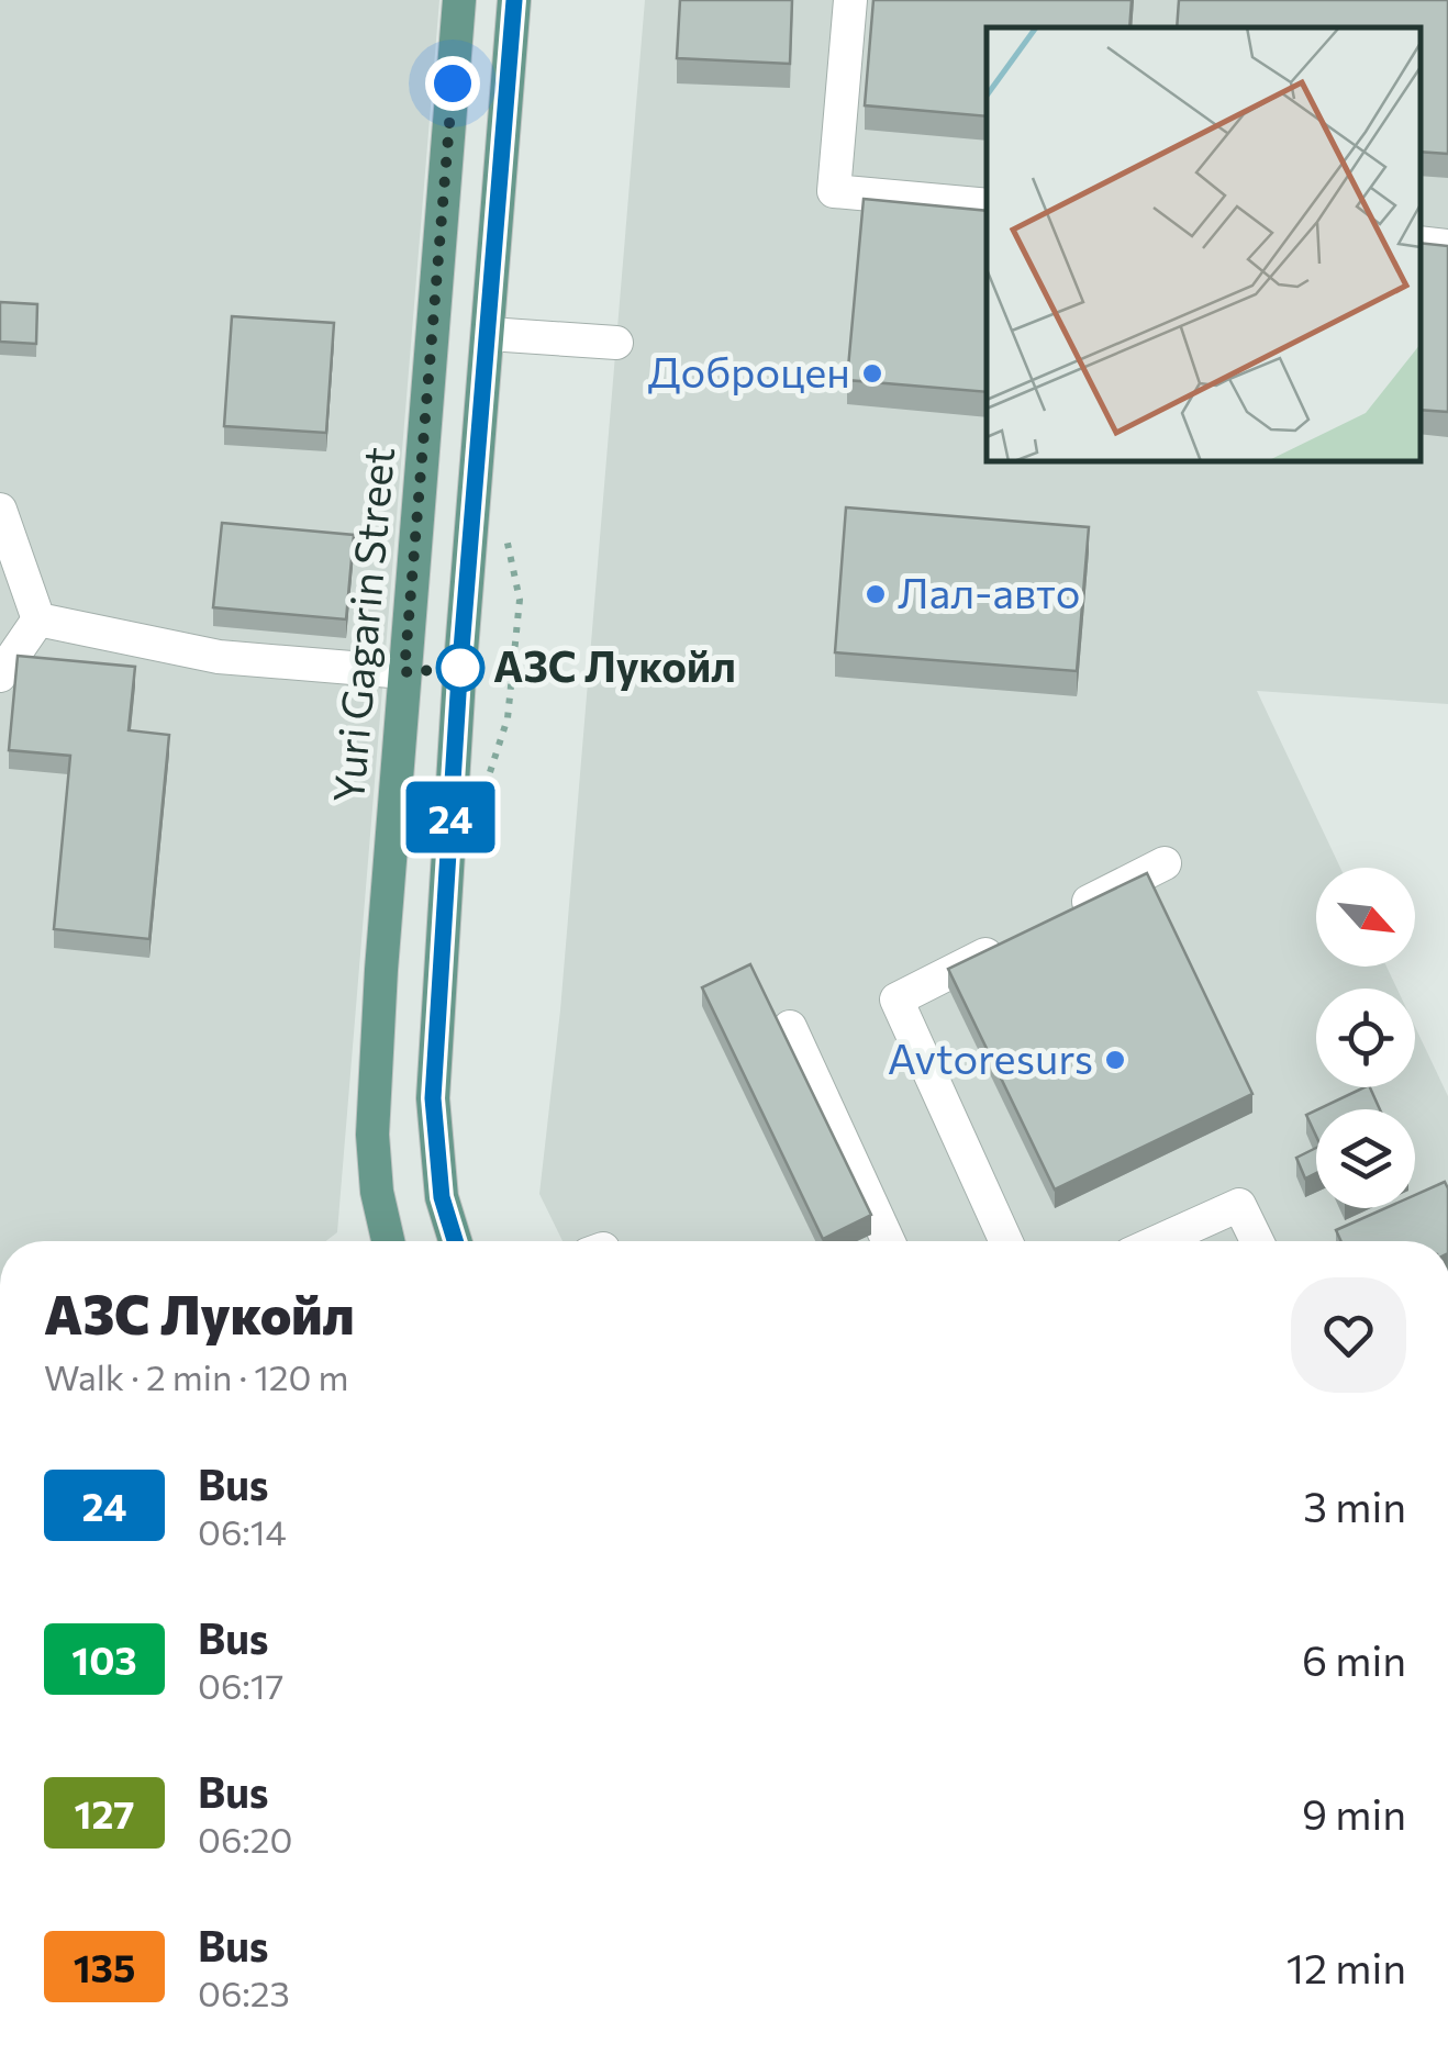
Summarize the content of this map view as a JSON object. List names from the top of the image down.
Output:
{
  "streets": {
    "main road": ["Yuri Gagarin Street"]
  },
  "places": [
    "Доброцен",
    "Лал-авто",
    "АЗС Лукойл",
    "Avtoresurs"
  ],
  "lines": ["bus line 24"],
  "north": "bottom right",
  "page": {
    "on_map": "24",
    "heading": ["АЗС Лукойл", "Walk · 2 min · 120 m"],
    "list": [
      {
        "mark": "24",
        "name": "Bus",
        "note": "06:14",
        "value": "3 min"
      },
      {
        "mark": "103",
        "name": "Bus",
        "note": "06:17",
        "value": "6 min"
      },
      {
        "mark": "127",
        "name": "Bus",
        "note": "06:20",
        "value": "9 min"
      },
      {
        "mark": "135",
        "name": "Bus",
        "note": "06:23",
        "value": "12 min"
      }
    ]
  }
}
